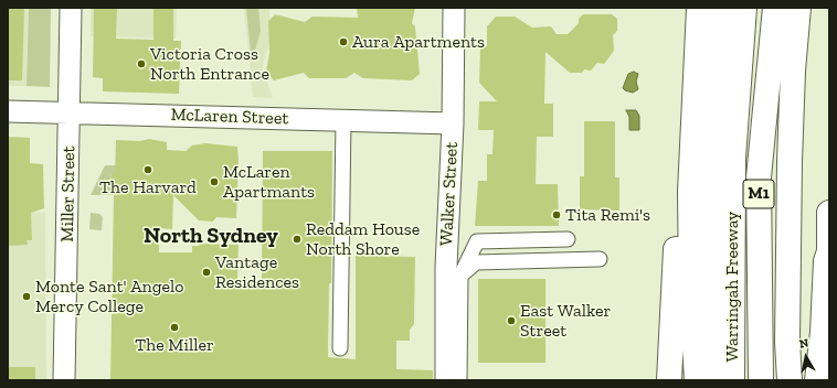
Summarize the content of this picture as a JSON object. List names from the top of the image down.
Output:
{
  "streets": {
    "highway": ["M1", "Warringah Freeway"],
    "street": ["McLaren Street", "Miller Street", "Walker Street"]
  },
  "crossings": [
    ["McLaren Street", "Miller Street"],
    ["McLaren Street", "Walker Street"]
  ],
  "districts": ["North Sydney"],
  "places": [
    "Aura Apartments",
    "Victoria Cross North Entrance",
    "The Harvard",
    "McLaren Apartmants",
    "Tita Remi's",
    "Reddam House North Shore",
    "Vantage Residences",
    "Monte Sant' Angelo Mercy College",
    "East Walker Street",
    "The Miller"
  ],
  "north": "top"
}
